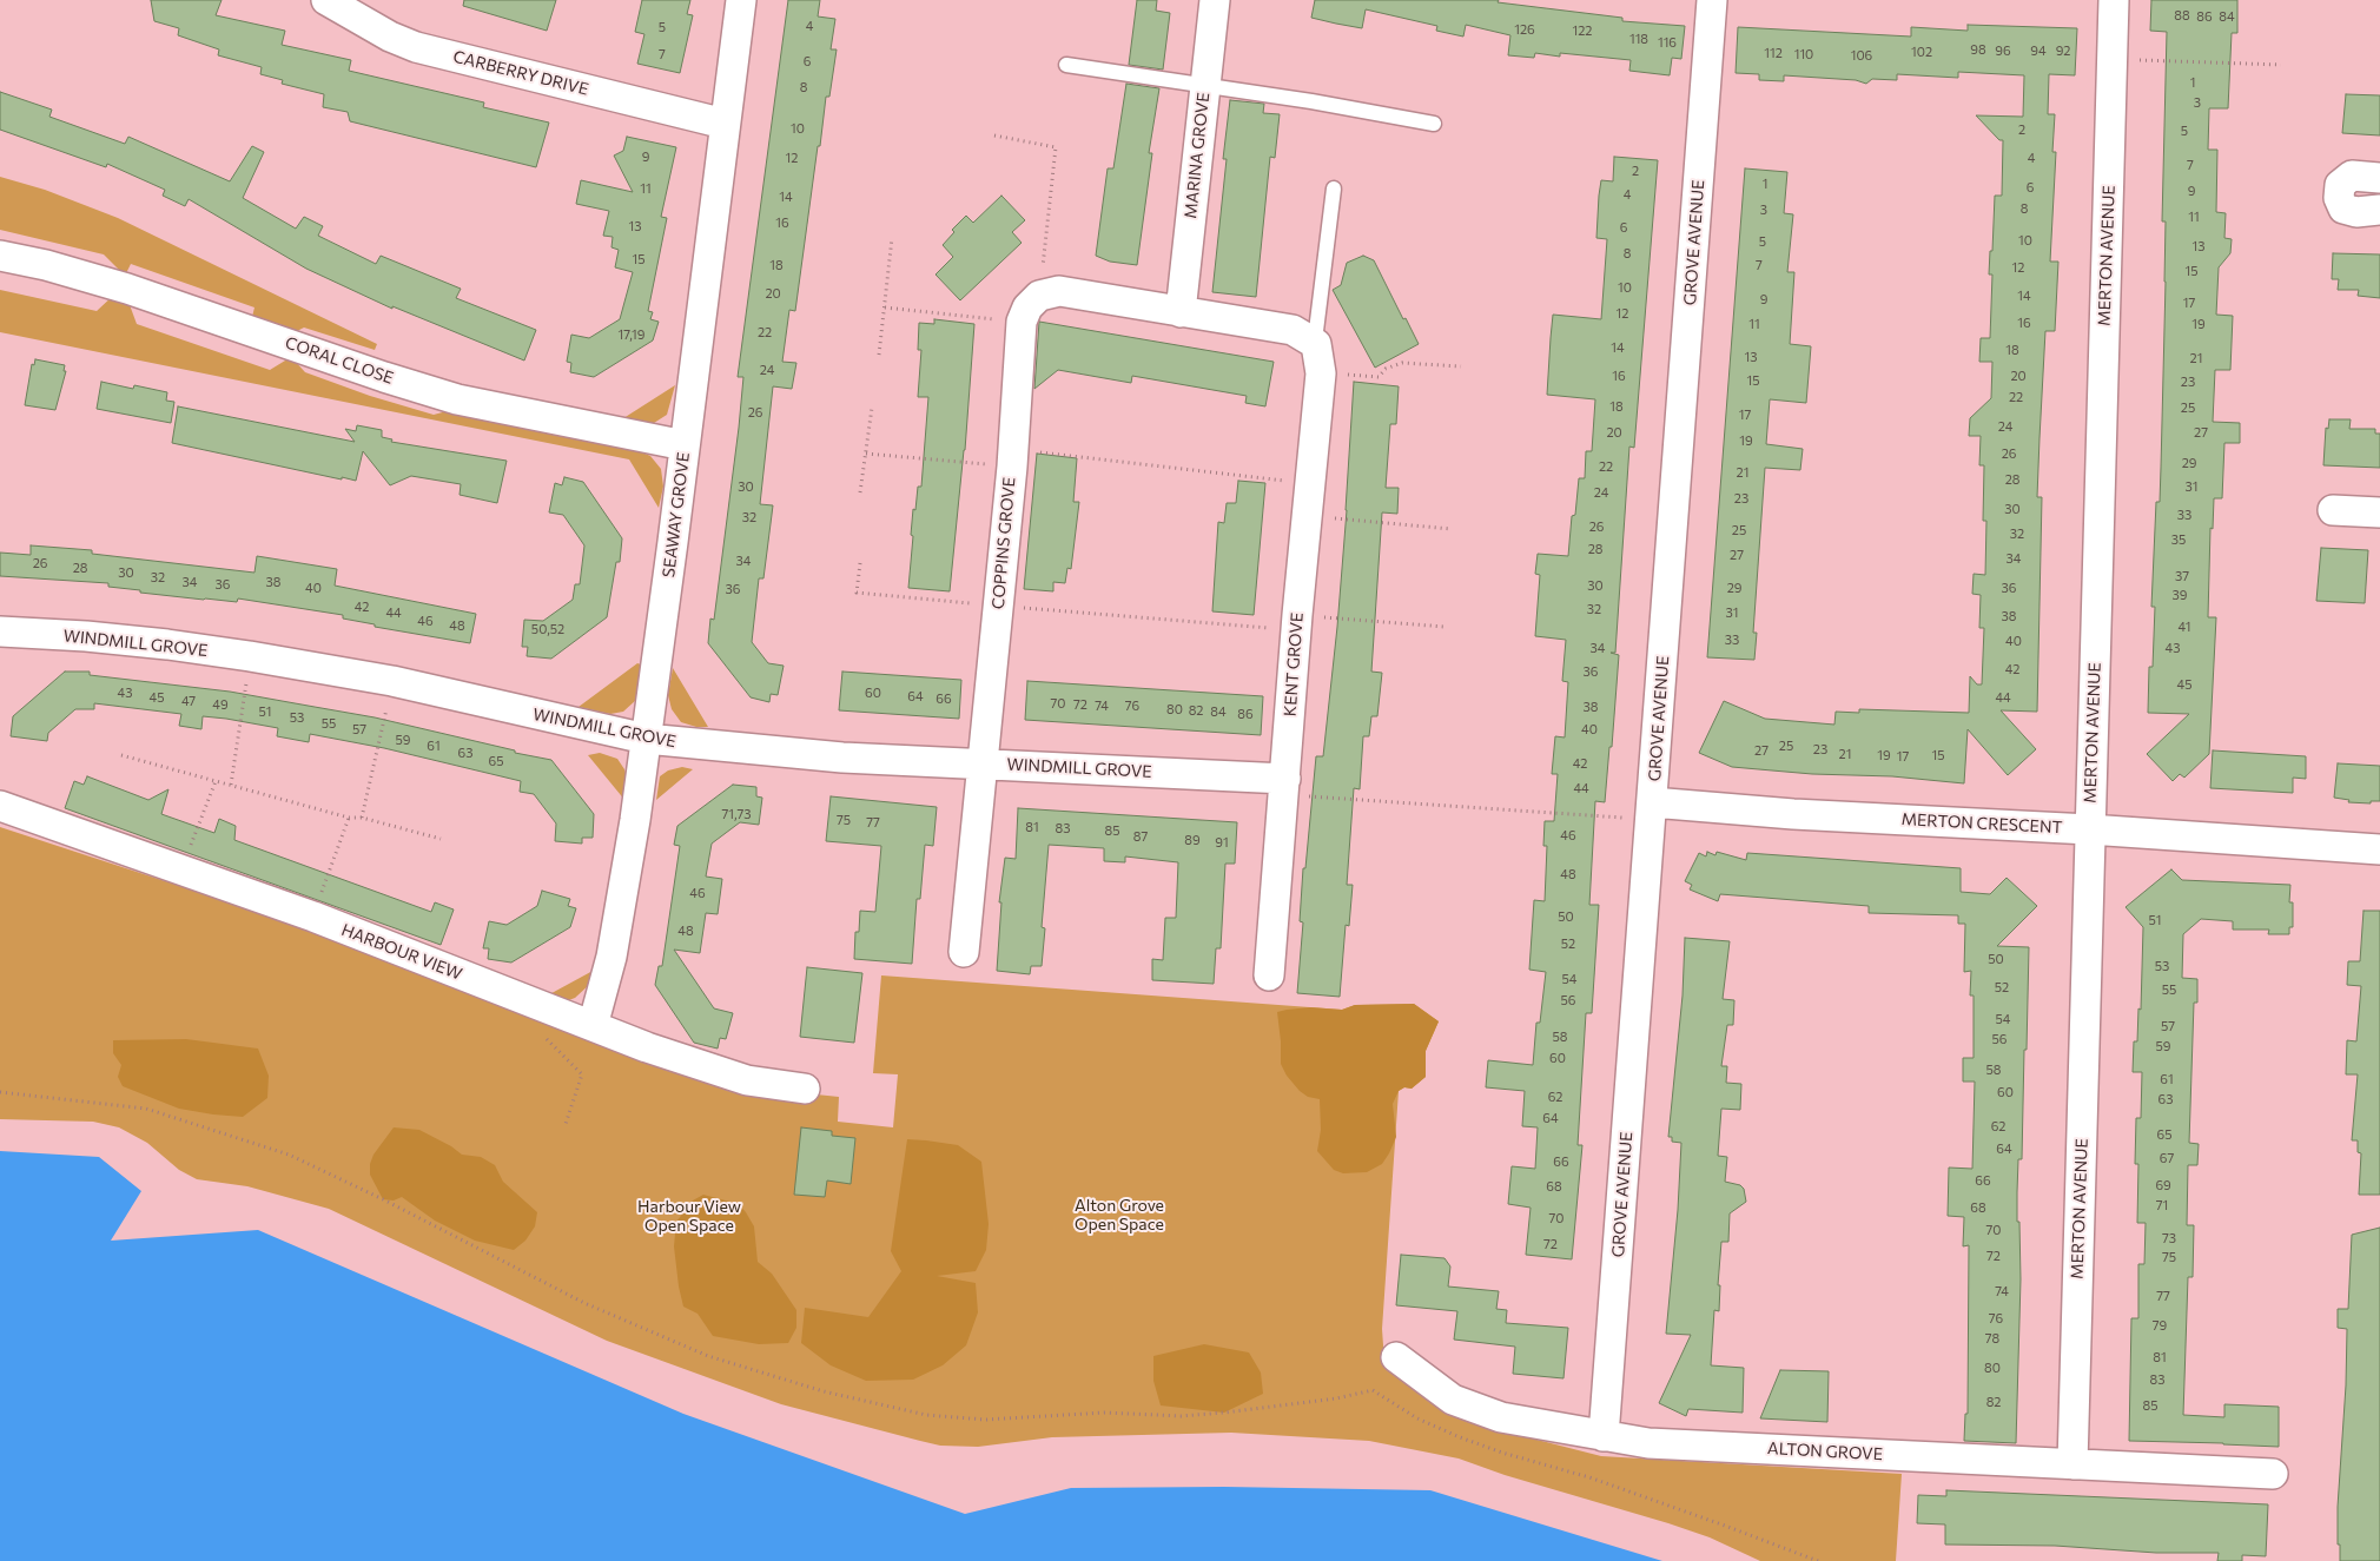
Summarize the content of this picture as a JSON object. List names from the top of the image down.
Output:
{
  "streets": {
    "street": [
      "CARBERRY DRIVE",
      "MARINA GROVE",
      "GROVE AVENUE",
      "MERTON AVENUE",
      "CORAL CLOSE",
      "SEAWAY GROVE",
      "COPPINS GROVE",
      "WINDMILL GROVE",
      "KENT GROVE",
      "MERTON CRESCENT",
      "HARBOUR VIEW",
      "ALTON GROVE"
    ]
  },
  "crossings": [
    ["CARBERRY DRIVE", "SEAWAY GROVE"],
    ["GROVE AVENUE", "MERTON CRESCENT"],
    ["GROVE AVENUE", "ALTON GROVE"],
    ["MERTON AVENUE", "MERTON CRESCENT"],
    ["MERTON AVENUE", "ALTON GROVE"],
    ["CORAL CLOSE", "SEAWAY GROVE"],
    ["SEAWAY GROVE", "WINDMILL GROVE"],
    ["SEAWAY GROVE", "HARBOUR VIEW"],
    ["COPPINS GROVE", "WINDMILL GROVE"],
    ["WINDMILL GROVE", "KENT GROVE"]
  ],
  "parks": ["Alton Grove Open Space", "Harbour View Open Space"],
  "house_numbers": [
    "88",
    "86",
    "84",
    "4",
    "5",
    "126",
    "122",
    "118",
    "116",
    "98",
    "96",
    "94",
    "92",
    "102",
    "112",
    "7",
    "110",
    "106",
    "6",
    "1",
    "8",
    "3",
    "10",
    "2",
    "5",
    "9",
    "12",
    "4",
    "7",
    "2",
    "1",
    "6",
    "11",
    "9",
    "4",
    "14",
    "8",
    "3",
    "11",
    "16",
    "13",
    "6",
    "10",
    "5",
    "13",
    "8",
    "15",
    "18",
    "7",
    "12",
    "15",
    "10",
    "20",
    "14",
    "9",
    "17",
    "12",
    "16",
    "11",
    "19",
    "22",
    "17,19",
    "14",
    "18",
    "13",
    "21",
    "24",
    "16",
    "20",
    "15",
    "23",
    "22",
    "18",
    "25",
    "26",
    "17",
    "24",
    "20",
    "27",
    "19",
    "26",
    "29",
    "22",
    "21",
    "28",
    "30",
    "31",
    "24",
    "23",
    "30",
    "33",
    "32",
    "26",
    "25",
    "32",
    "35",
    "28",
    "27",
    "34",
    "34",
    "26",
    "28",
    "30",
    "37",
    "32",
    "34",
    "38",
    "36",
    "30",
    "40",
    "29",
    "36",
    "36",
    "39",
    "42",
    "32",
    "44",
    "31",
    "38",
    "46",
    "48",
    "41",
    "50,52",
    "33",
    "40",
    "34",
    "43",
    "42",
    "36",
    "45",
    "43",
    "60",
    "64",
    "45",
    "44",
    "66",
    "47",
    "70",
    "49",
    "72",
    "74",
    "76",
    "38",
    "80",
    "82",
    "51",
    "84",
    "86",
    "53",
    "55",
    "57",
    "40",
    "59",
    "61",
    "25",
    "23",
    "27",
    "63",
    "21",
    "19",
    "15",
    "17",
    "65",
    "42",
    "44",
    "71,73",
    "75",
    "77",
    "81",
    "83",
    "85",
    "46",
    "87",
    "89",
    "91",
    "48",
    "46",
    "50",
    "51",
    "48",
    "52",
    "50",
    "53",
    "54",
    "52",
    "55",
    "56",
    "54",
    "57",
    "58",
    "56",
    "59",
    "60",
    "58",
    "61",
    "60",
    "62",
    "63",
    "64",
    "62",
    "65",
    "64",
    "67",
    "66",
    "66",
    "69",
    "68",
    "71",
    "68",
    "70",
    "70",
    "73",
    "72",
    "72",
    "75",
    "74",
    "77",
    "76",
    "79",
    "78",
    "81",
    "80",
    "83",
    "82",
    "85"
  ]
}
